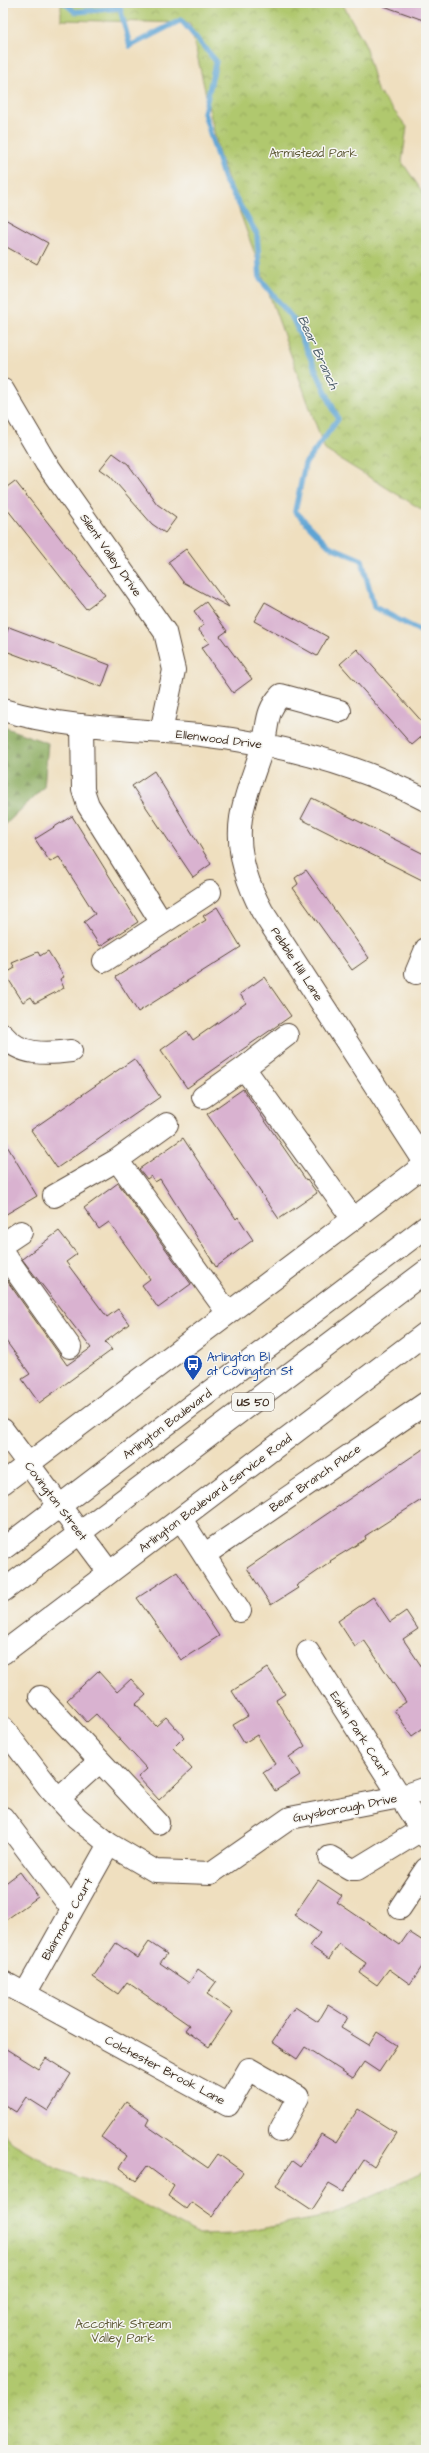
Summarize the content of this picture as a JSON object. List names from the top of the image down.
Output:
{
  "streets": {
    "street": [
      "Silent Valley Drive",
      "Ellenwood Drive",
      "Pebble Hill Lane",
      "US 50",
      "Arlington Boulevard",
      "Bear Branch Place",
      "Arlington Boulevard Service Road",
      "Covington Street",
      "Eakin Park Court",
      "Guysborough Drive",
      "Blairmore Court",
      "Colchester Brook Lane"
    ]
  },
  "crossings": [
    ["Silent Valley Drive", "Ellenwood Drive"],
    ["Ellenwood Drive", "Pebble Hill Lane"],
    ["US 50", "Covington Street"],
    ["Arlington Boulevard", "Covington Street"],
    ["Arlington Boulevard Service Road", "Covington Street"],
    ["Eakin Park Court", "Guysborough Drive"],
    ["Guysborough Drive", "Blairmore Court"],
    ["Blairmore Court", "Colchester Brook Lane"]
  ],
  "water": ["Bear Branch"],
  "parks": ["Armistead Park", "Accotink Stream Valley Park"],
  "places": {
    "bus stop": ["Arlington Bl at Covington St"]
  }
}
